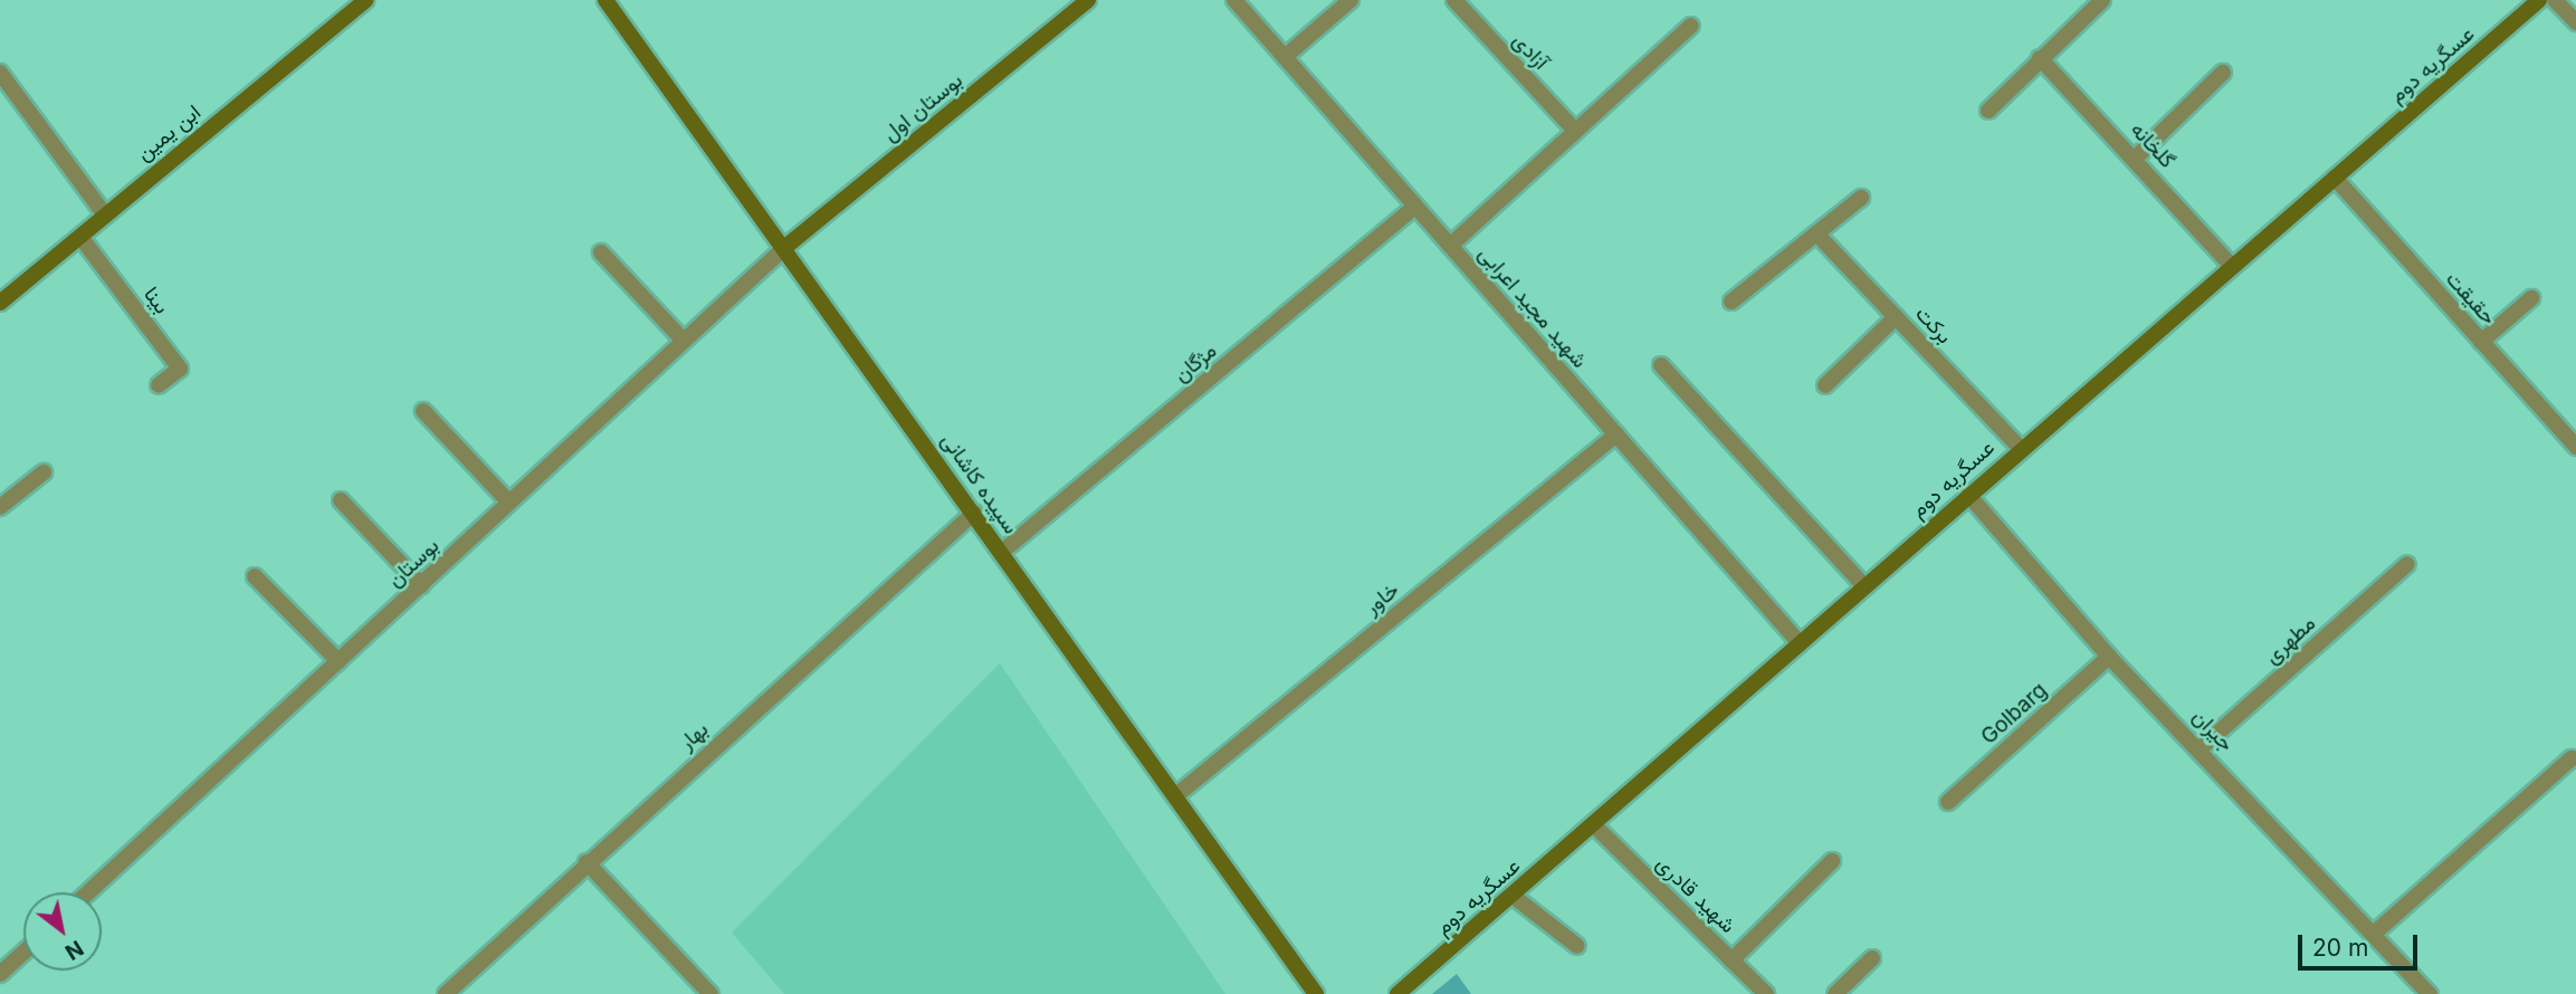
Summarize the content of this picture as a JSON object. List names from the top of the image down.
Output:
{
  "streets": {
    "street": [
      "آزادی",
      "عسگریه دوم",
      "بوستان اول",
      "ابن یمین",
      "گلخانه",
      "حقیقت",
      "بینا",
      "شهید مجید اعرابی",
      "برکت",
      "مژگان",
      "سپیده کاشانی",
      "بوستان",
      "خاور",
      "مطهری",
      "Golbarg",
      "جیران",
      "بهار",
      "شهید قادری"
    ]
  },
  "crossings": [
    ["عسگریه دوم", "گلخانه"],
    ["عسگریه دوم", "حقیقت"],
    ["عسگریه دوم", "شهید مجید اعرابی"],
    ["عسگریه دوم", "برکت"],
    ["عسگریه دوم", "جیران"],
    ["عسگریه دوم", "شهید قادری"],
    ["بوستان اول", "سپیده کاشانی"],
    ["بوستان اول", "بوستان"],
    ["ابن یمین", "بینا"],
    ["شهید مجید اعرابی", "مژگان"],
    ["شهید مجید اعرابی", "خاور"],
    ["مژگان", "سپیده کاشانی"],
    ["سپیده کاشانی", "بوستان"],
    ["سپیده کاشانی", "خاور"],
    ["سپیده کاشانی", "بهار"],
    ["مطهری", "جیران"],
    ["Golbarg", "جیران"]
  ],
  "scale_bar": "20 m",
  "north": "bottom right"
}
